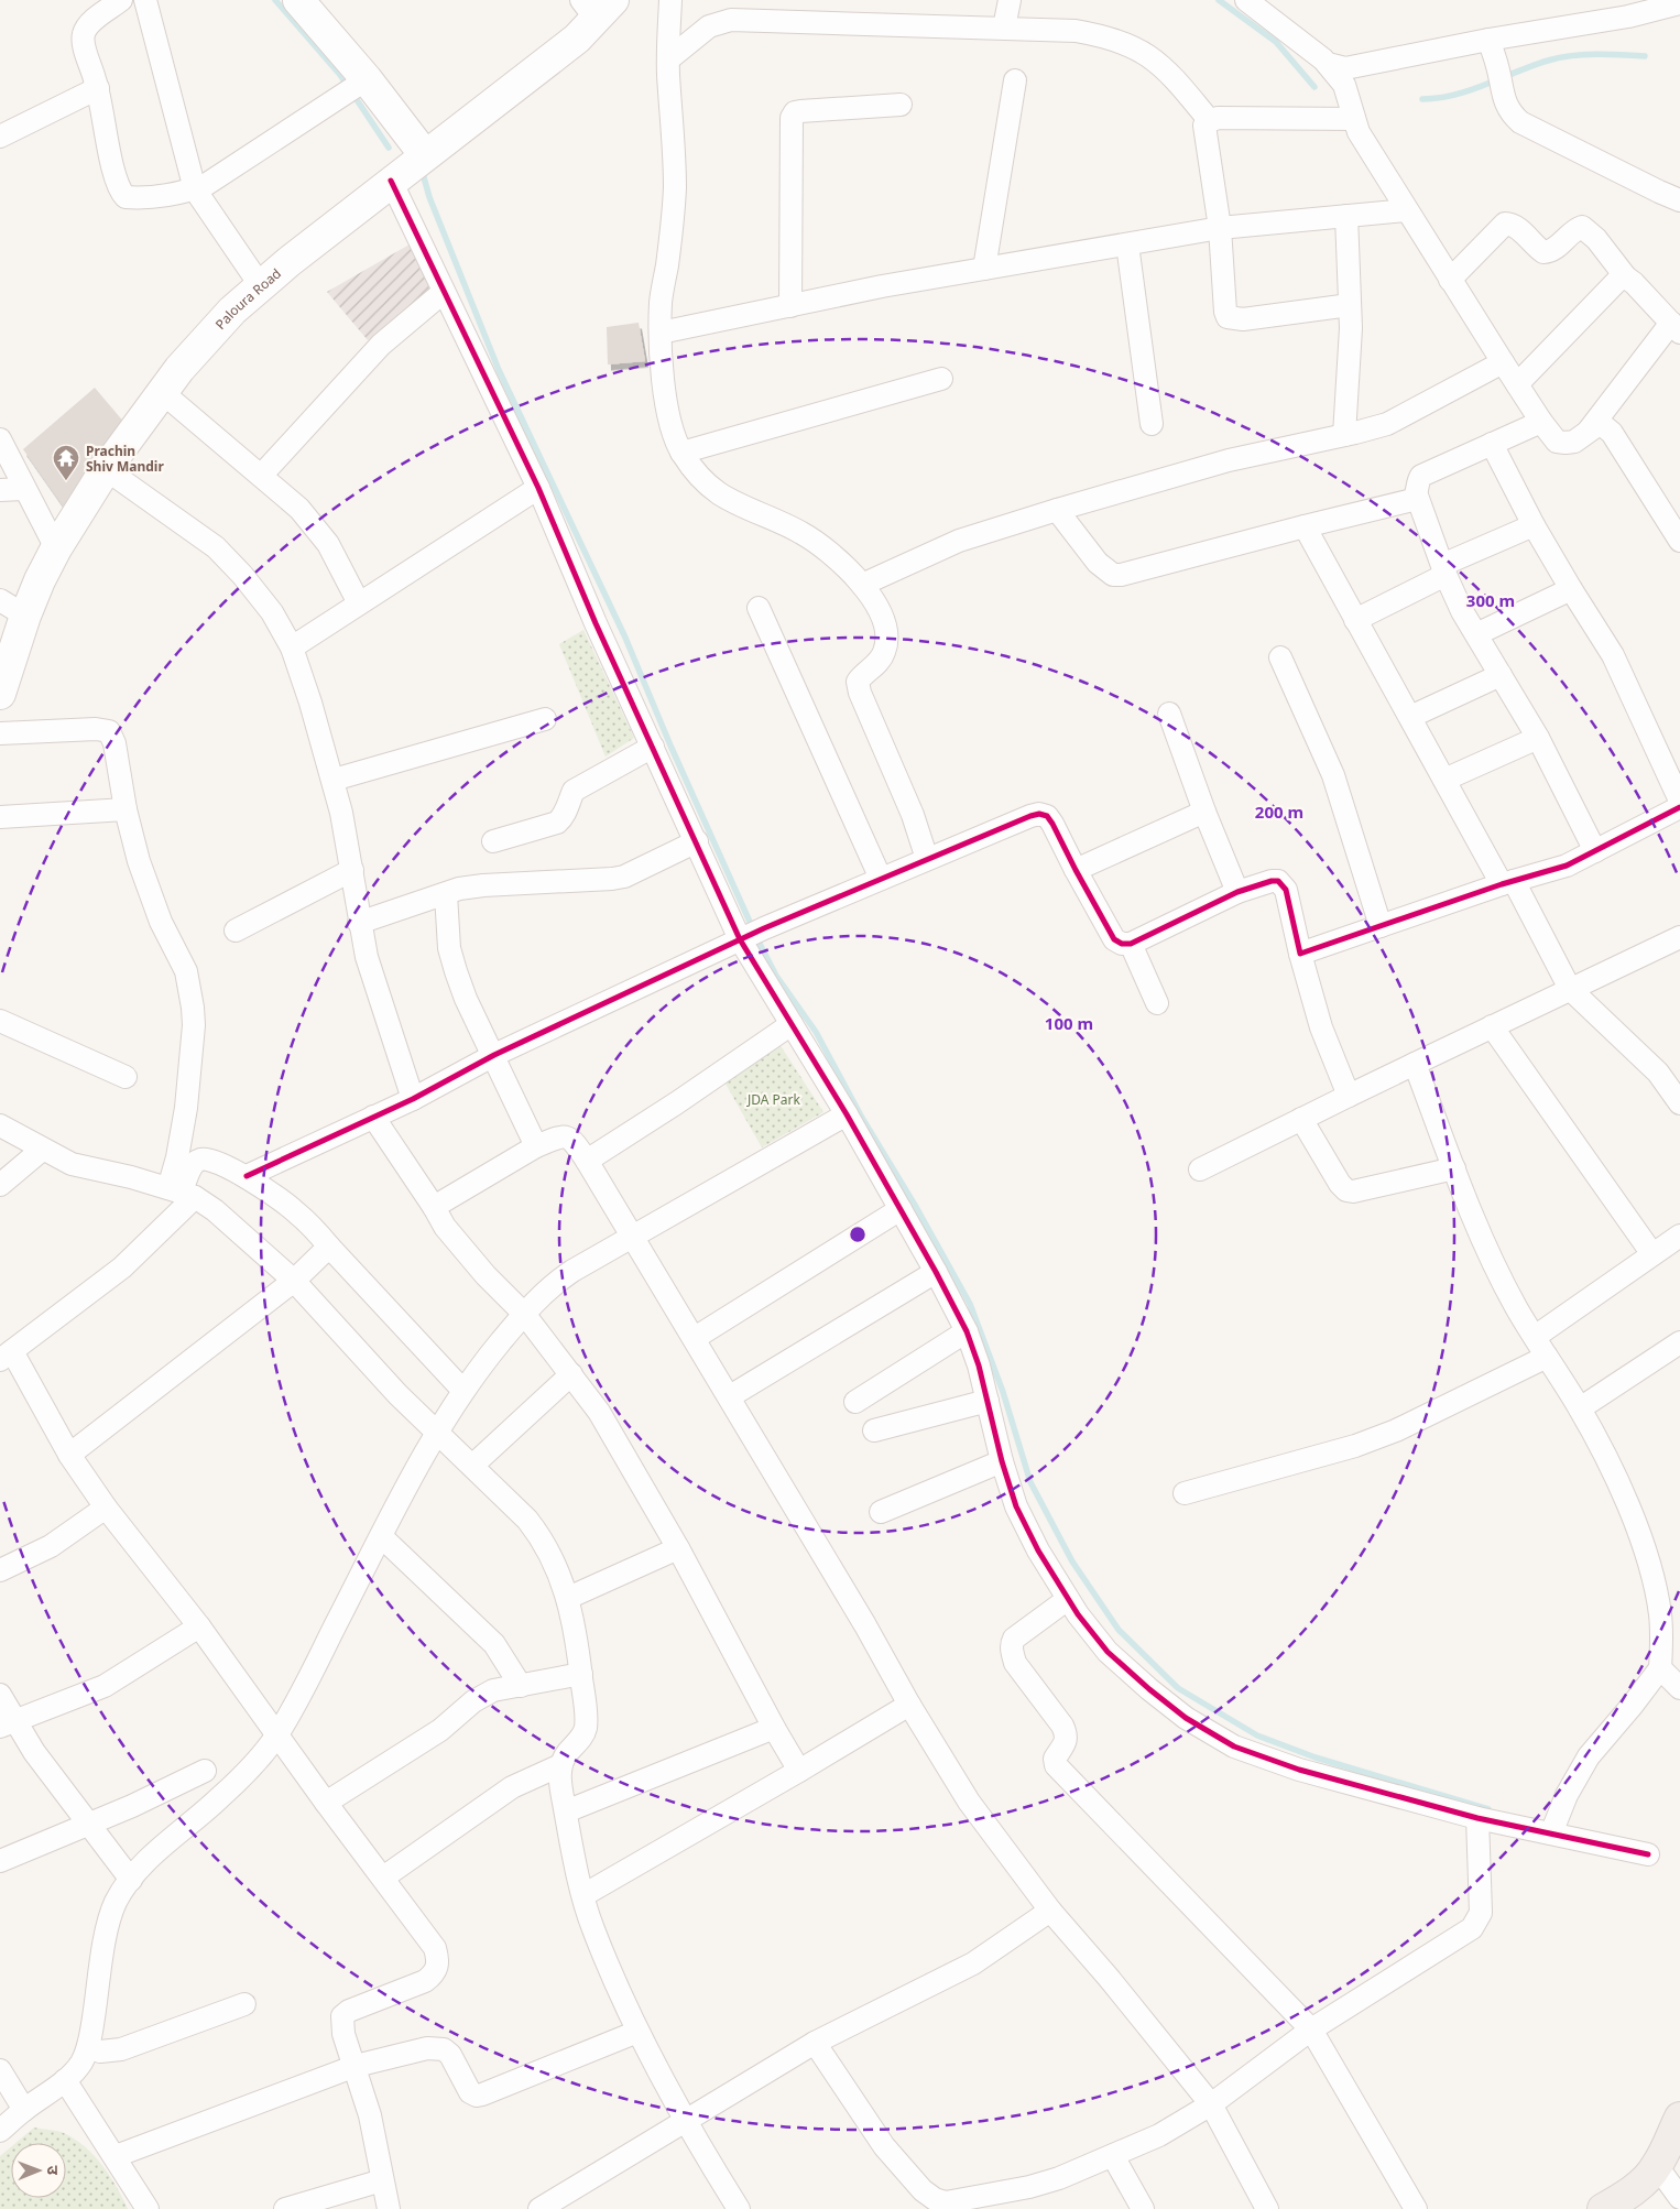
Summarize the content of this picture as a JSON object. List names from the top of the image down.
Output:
{
  "streets": {
    "main road": ["Paloura Road"]
  },
  "parks": ["JDA Park"],
  "places": {
    "temple": ["Prachin Shiv Mandir"]
  },
  "north": "right",
  "rings": ["300 m", "200 m", "100 m"]
}
